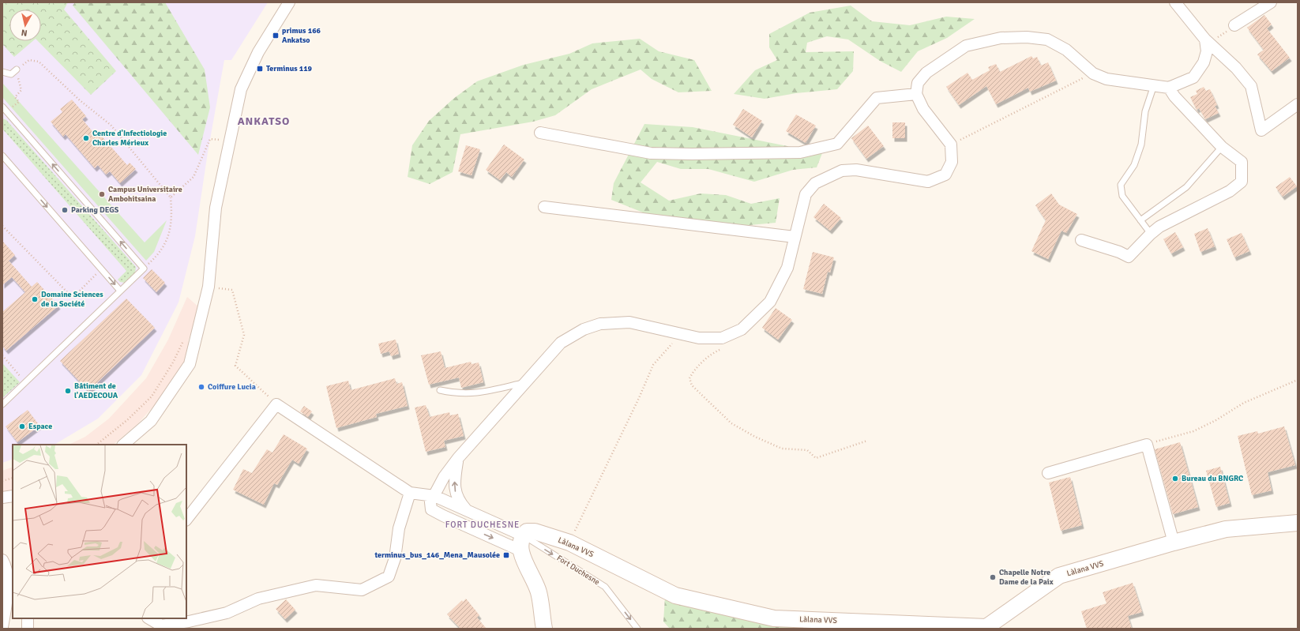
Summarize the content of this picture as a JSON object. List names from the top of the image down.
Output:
{
  "streets": {
    "main road": ["Làlana VVS"],
    "lane": ["Fort Duchesne"]
  },
  "crossings": [
    ["Làlana VVS", "Fort Duchesne"]
  ],
  "one_way": ["Fort Duchesne"],
  "districts": ["ANKATSO", "FORT DUCHESNE"],
  "places": {
    "transit": ["primus 166 Ankatso", "Terminus 119", "terminus_bus_146_Mena_Mausolée"],
    "other": [
      "Centre d'Infectiologie Charles Mérieux",
      "Campus Universitaire Ambohitsaina",
      "Parking DEGS",
      "Domaine Sciences de la Société",
      "Coiffure Lucia",
      "Bâtiment de l'AEDECOUA",
      "Espace",
      "Bureau du BNGRC",
      "Chapelle Notre Dame de la Paix"
    ]
  },
  "north": "bottom"
}
